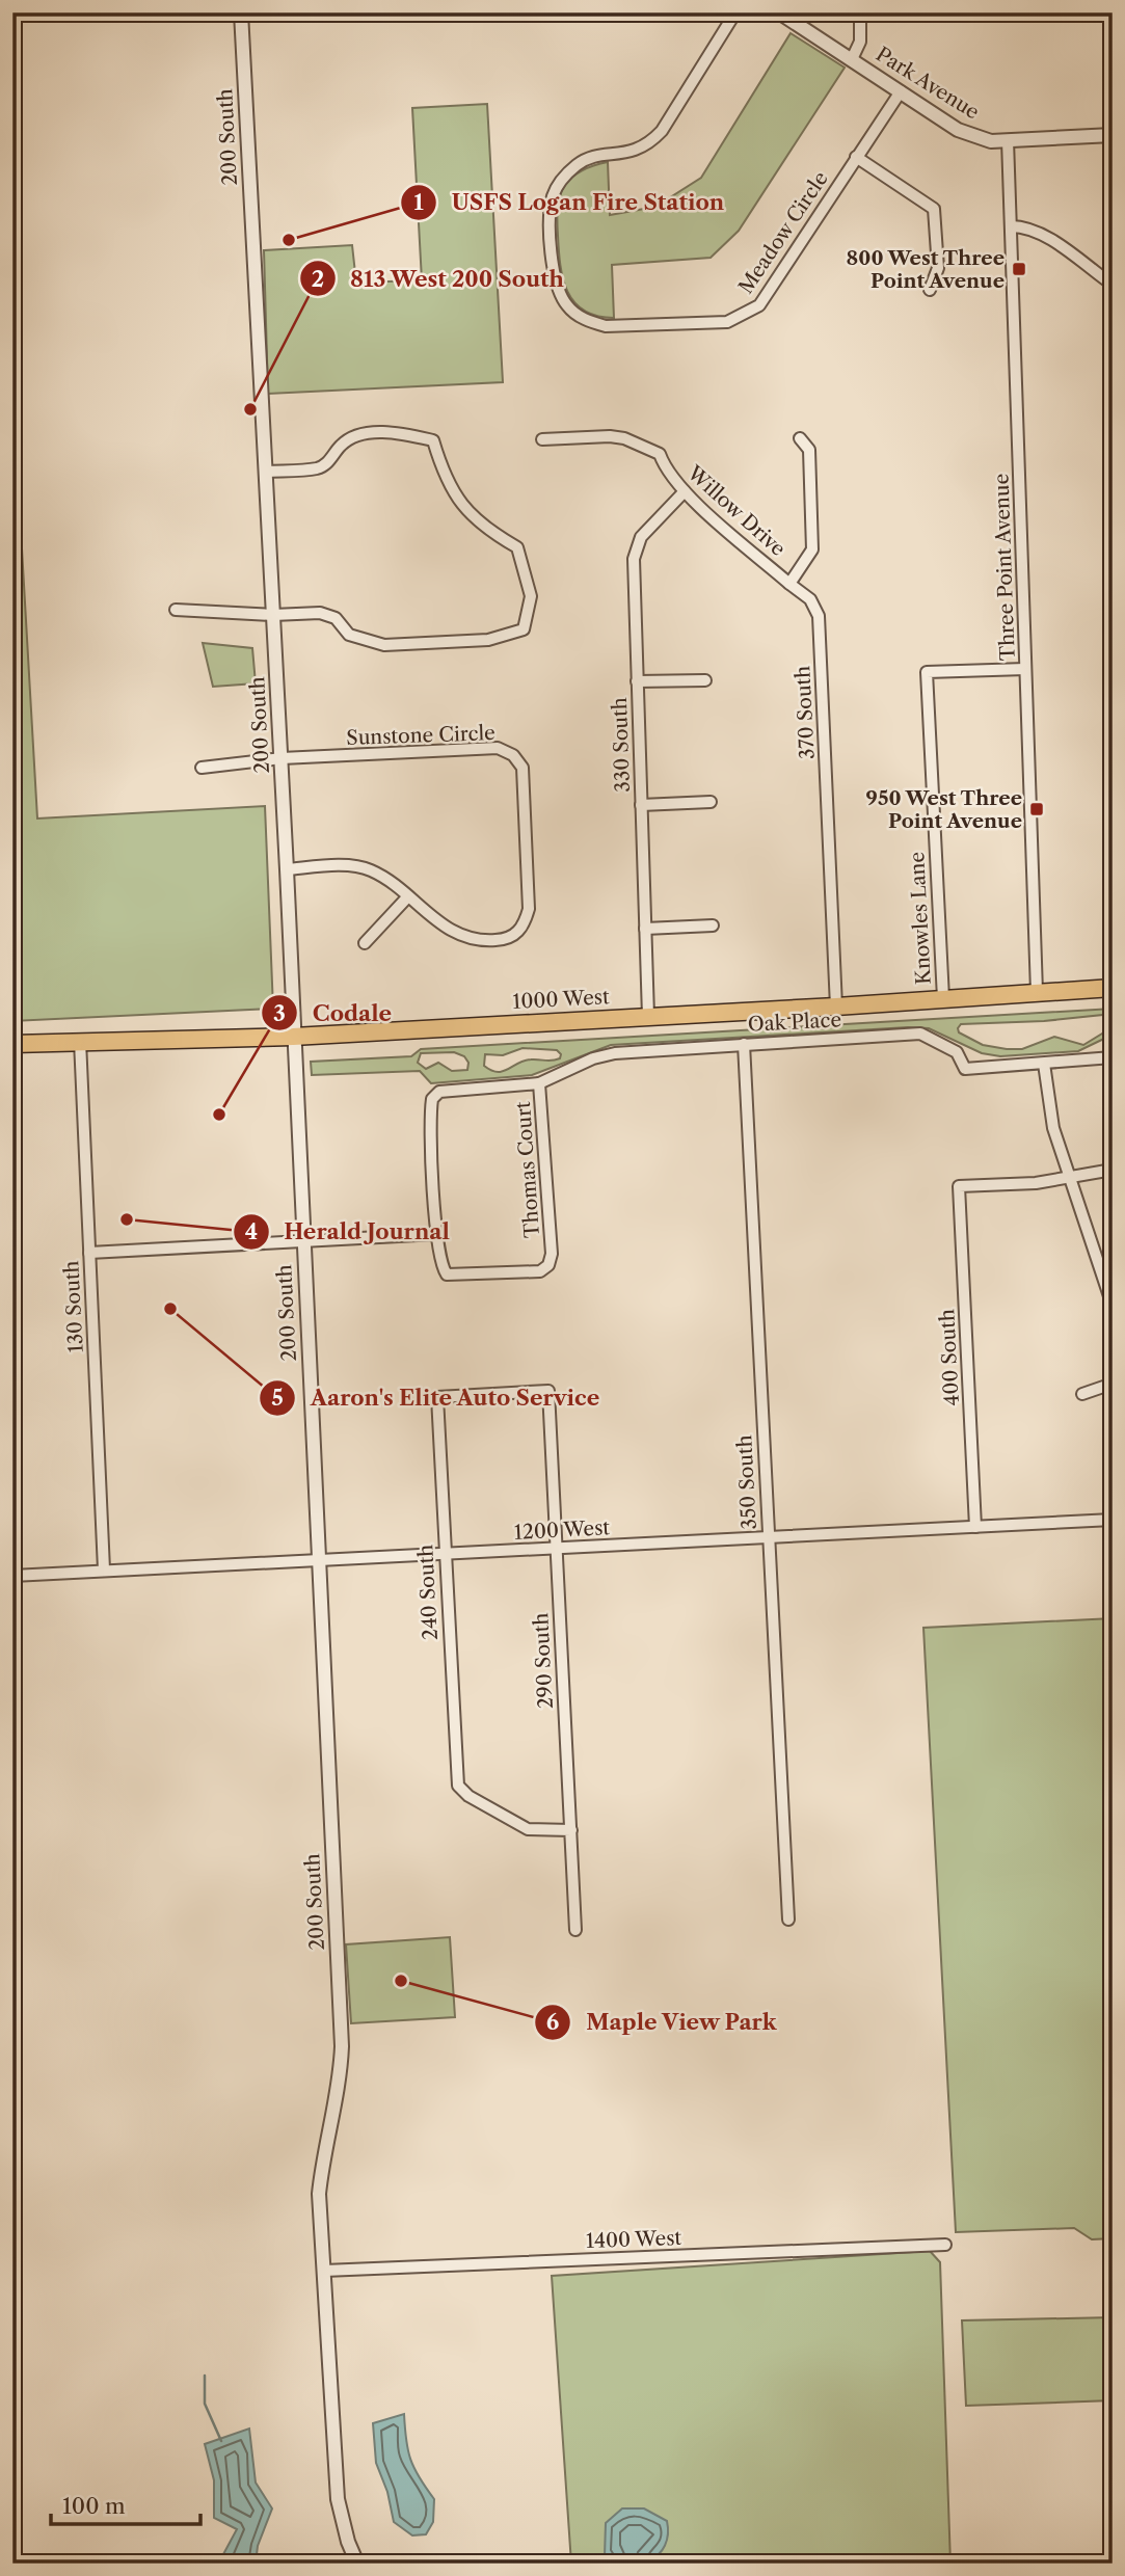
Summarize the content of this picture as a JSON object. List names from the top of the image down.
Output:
{
  "streets": {
    "main road": ["1000 West"],
    "street": [
      "Park Avenue",
      "200 South",
      "Meadow Circle",
      "Willow Drive",
      "Three Point Avenue",
      "370 South",
      "Sunstone Circle",
      "330 South",
      "Knowles Lane",
      "Oak Place",
      "Thomas Court",
      "130 South",
      "400 South",
      "350 South",
      "1200 West",
      "240 South",
      "290 South",
      "1400 West"
    ]
  },
  "crossings": [
    ["Park Avenue", "Meadow Circle"],
    ["Park Avenue", "Three Point Avenue"],
    ["200 South", "Sunstone Circle"],
    ["200 South", "1000 West"],
    ["200 South", "1200 West"],
    ["200 South", "1400 West"],
    ["Willow Drive", "370 South"],
    ["Willow Drive", "330 South"],
    ["Three Point Avenue", "Knowles Lane"],
    ["Three Point Avenue", "1000 West"],
    ["370 South", "1000 West"],
    ["330 South", "1000 West"],
    ["Knowles Lane", "1000 West"],
    ["1000 West", "130 South"],
    ["Oak Place", "Thomas Court"],
    ["Oak Place", "350 South"],
    ["130 South", "1200 West"],
    ["400 South", "1200 West"],
    ["350 South", "1200 West"],
    ["1200 West", "240 South"],
    ["1200 West", "290 South"],
    ["240 South", "290 South"]
  ],
  "places": {
    "other": [
      "USFS Logan Fire Station",
      "813 West 200 South",
      "Codale",
      "Herald Journal",
      "Aaron's Elite Auto Service",
      "Maple View Park"
    ],
    "transit": ["800 West Three Point Avenue", "950 West Three Point Avenue"]
  },
  "scale_bar": "100 m"
}
